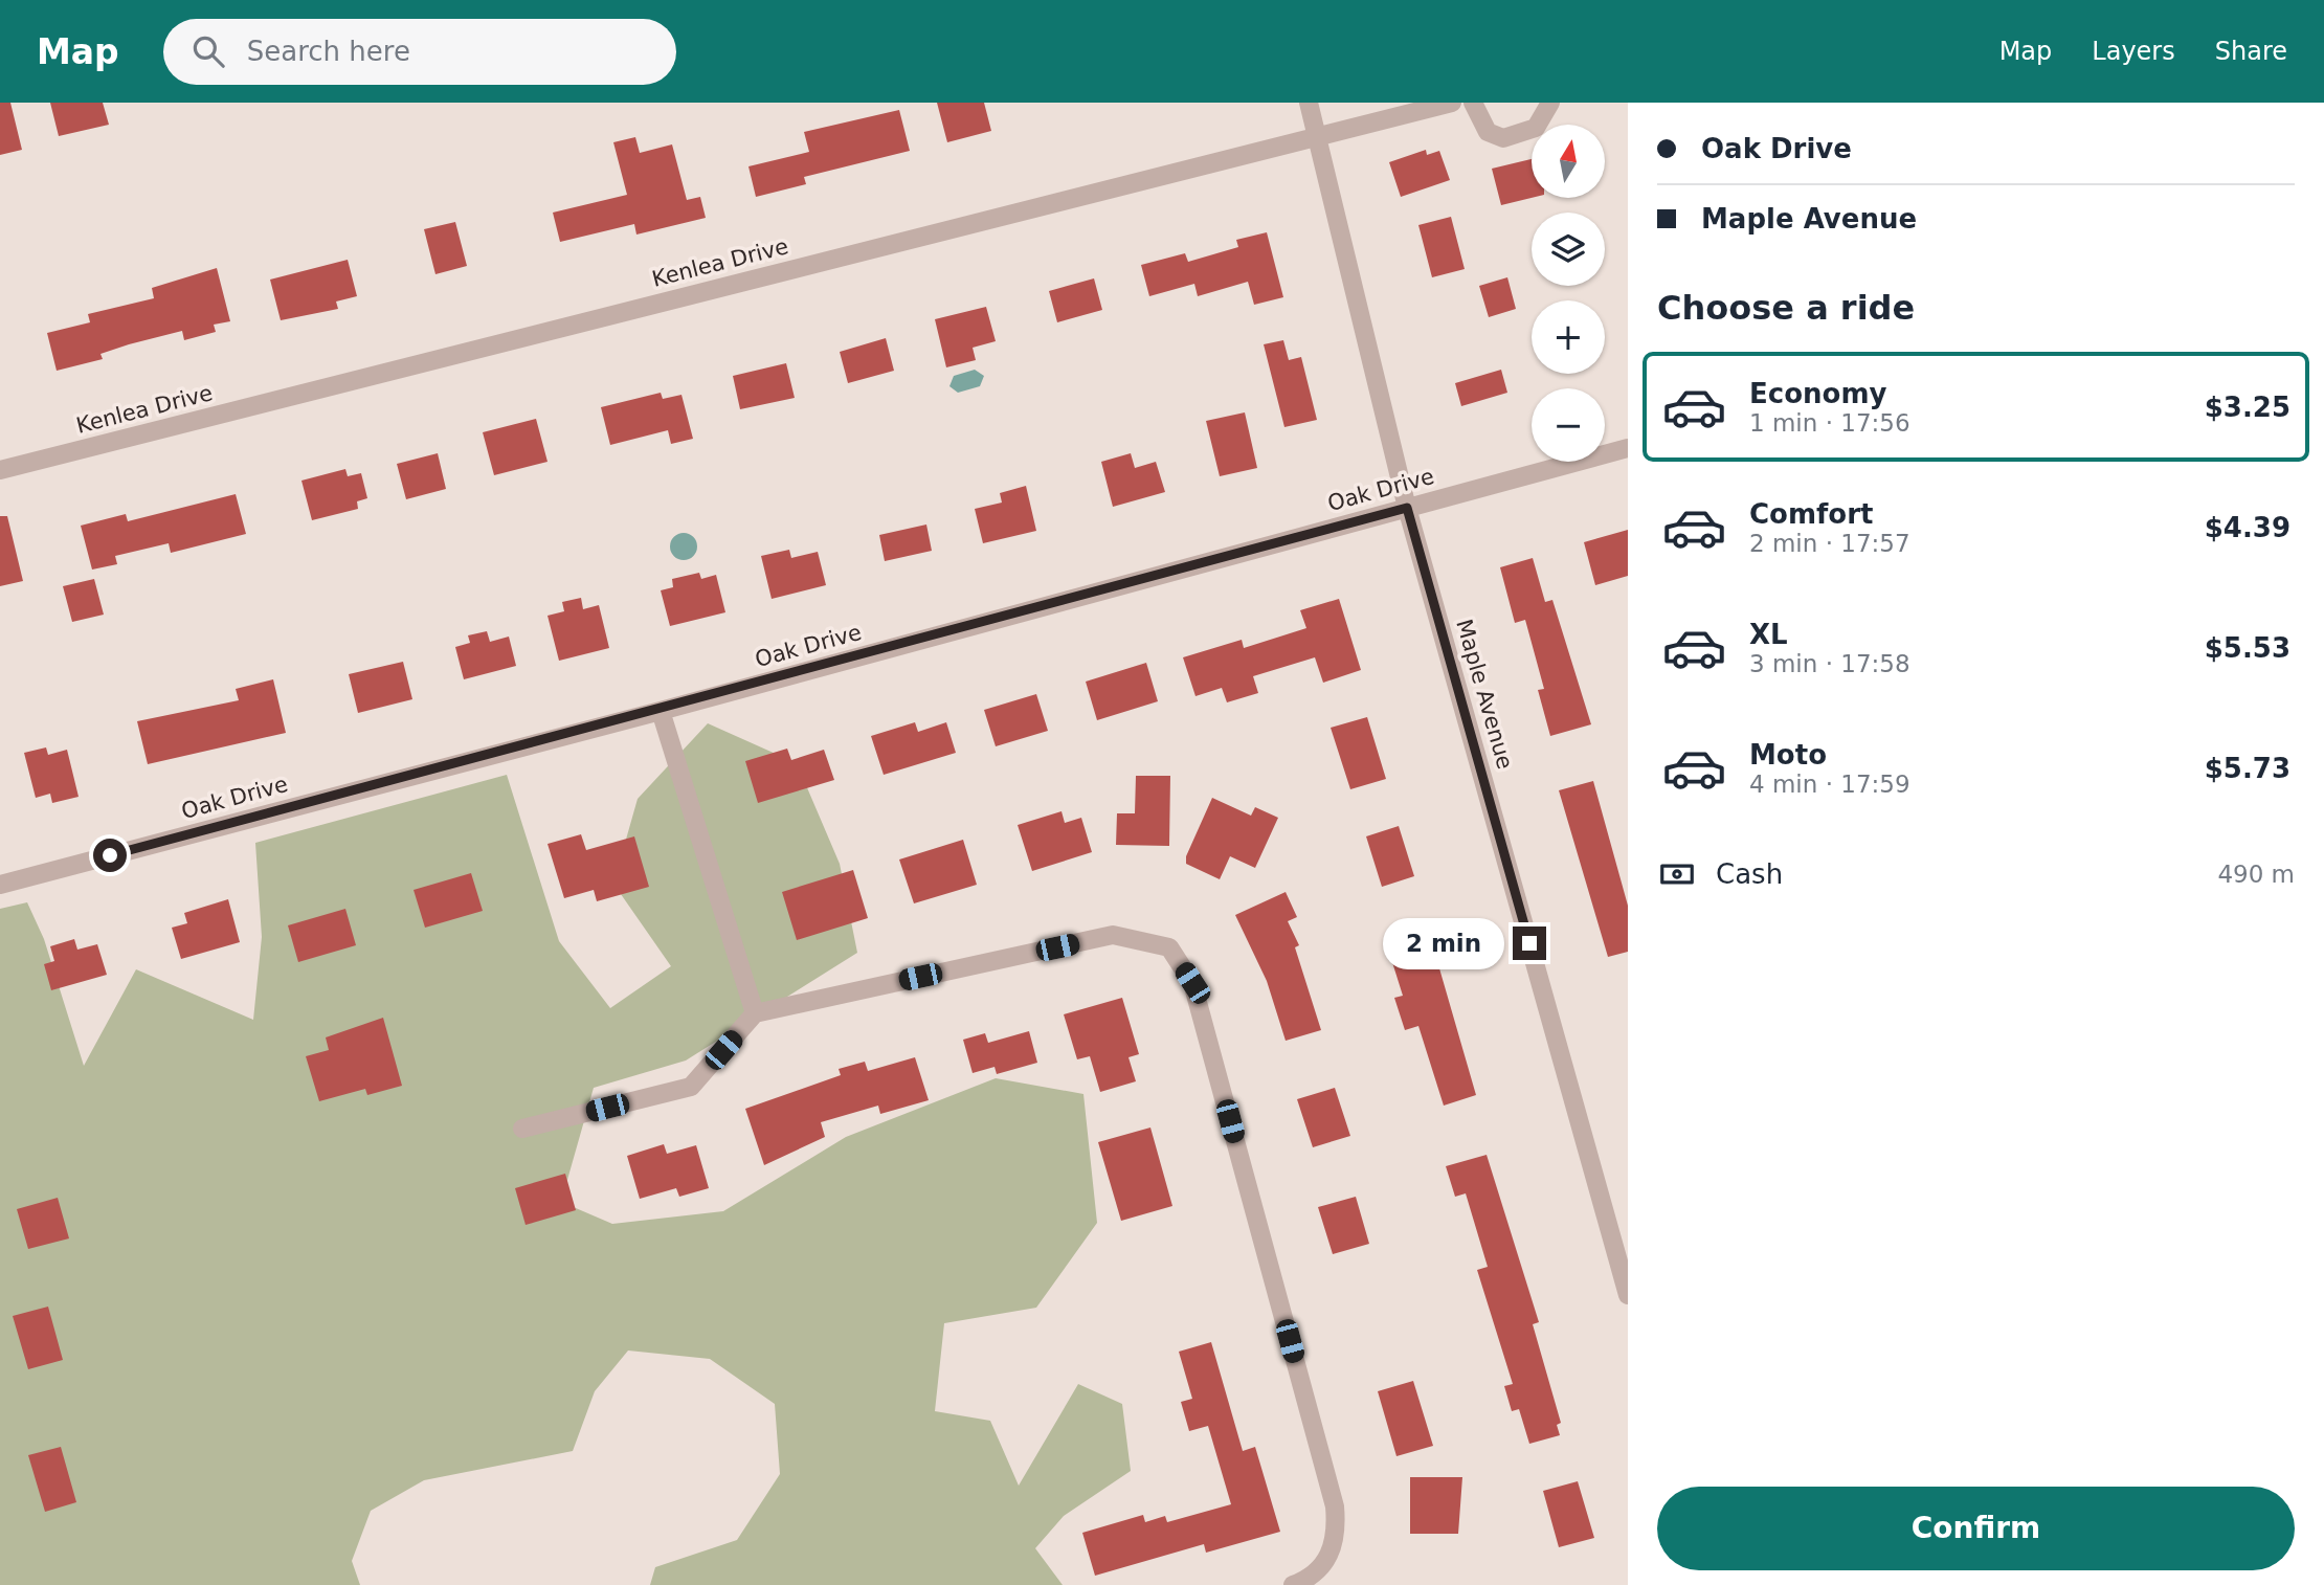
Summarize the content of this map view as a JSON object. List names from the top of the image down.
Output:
{
  "streets": {
    "street": ["Kenlea Drive", "Oak Drive", "Maple Avenue"]
  },
  "crossings": [
    ["Kenlea Drive", "Maple Avenue"],
    ["Oak Drive", "Maple Avenue"]
  ],
  "north": "top",
  "page": {
    "header": "Map",
    "search": "Search here",
    "nav": ["Map", "Layers", "Share"],
    "banner": ["Oak Drive", "Maple Avenue"],
    "map_buttons": ["+", "−"],
    "heading": "Choose a ride",
    "list": [
      {
        "name": "Economy",
        "note": "1 min · 17:56",
        "value": "$3.25"
      },
      {
        "name": "Comfort",
        "note": "2 min · 17:57",
        "value": "$4.39"
      },
      {
        "name": "XL",
        "note": "3 min · 17:58",
        "value": "$5.53"
      },
      {
        "name": "Moto",
        "note": "4 min · 17:59",
        "value": "$5.73"
      }
    ],
    "pay": ["Cash", "490 m"],
    "bubble": "2 min",
    "buttons": "Confirm"
  }
}
